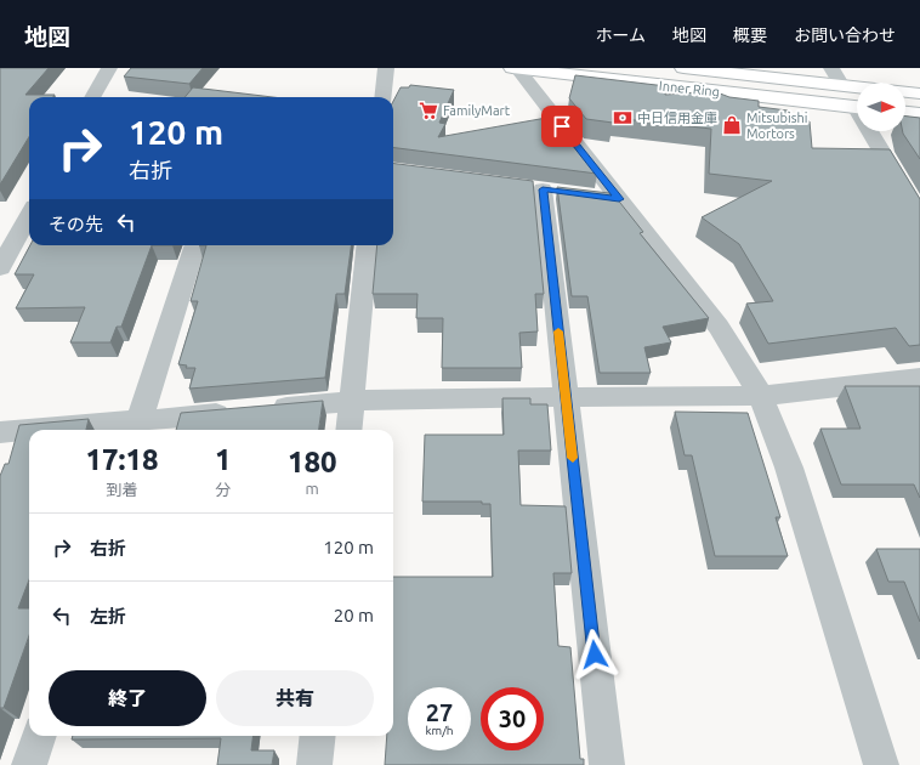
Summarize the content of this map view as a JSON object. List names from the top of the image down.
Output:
{
  "streets": {
    "main road": ["Inner Ring"]
  },
  "places": {
    "supermarket": ["FamilyMart"],
    "bank": ["中日信用金庫"],
    "shop": ["Mitsubishi Mortors"]
  },
  "north": "right",
  "page": {
    "header": "地図",
    "nav": [
      "ホーム",
      "地図",
      "概要",
      "お問い合わせ"
    ],
    "turn": ["120 m", "右折"],
    "then": "その先",
    "eta": [
      "17:18",
      "到着",
      "1",
      "分",
      "180",
      "m"
    ],
    "list": [
      {
        "name": "右折",
        "value": "120 m"
      },
      {
        "name": "左折",
        "value": "20 m"
      }
    ],
    "buttons": ["終了", "共有"],
    "speed": "27 km/h",
    "limit": "30"
  }
}
